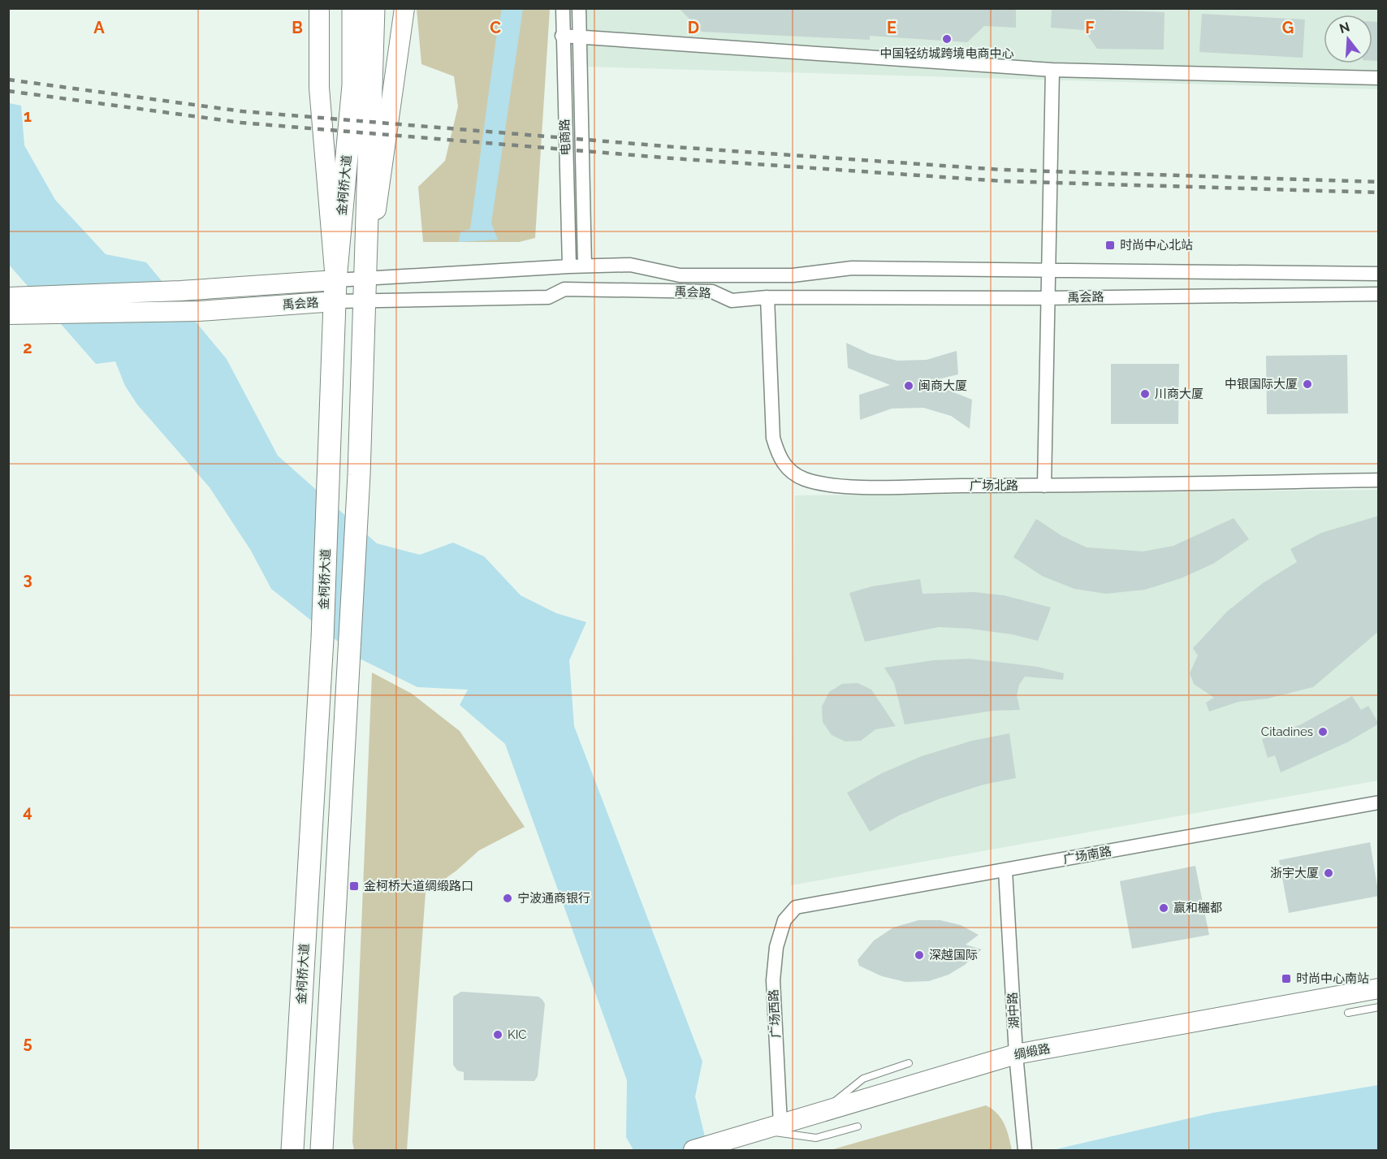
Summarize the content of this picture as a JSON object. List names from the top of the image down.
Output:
{
  "streets": {
    "main road": ["金柯桥大道"],
    "street": [
      "电商路",
      "禹会路",
      "广场北路",
      "广场南路",
      "湖中路",
      "广场西路",
      "绸缎路"
    ]
  },
  "crossings": [
    ["电商路", "禹会路"],
    ["金柯桥大道", "禹会路"],
    ["禹会路", "广场北路"],
    ["广场南路", "湖中路"],
    ["广场南路", "广场西路"],
    ["湖中路", "绸缎路"],
    ["广场西路", "绸缎路"]
  ],
  "places": {
    "other": [
      "中国轻纺城跨境电商中心",
      "中银国际大厦",
      "闽商大厦",
      "川商大厦",
      "Citadines",
      "浙宇大厦",
      "宁波通商银行",
      "赢和欐都",
      "深越国际",
      "KIC"
    ],
    "transit": ["时尚中心北站", "金柯桥大道绸缎路口", "时尚中心南站"]
  },
  "north": "top",
  "grid": {
    "columns": [
      "A",
      "B",
      "C",
      "D",
      "E",
      "F",
      "G"
    ],
    "rows": [
      "1",
      "2",
      "3",
      "4",
      "5"
    ]
  }
}
